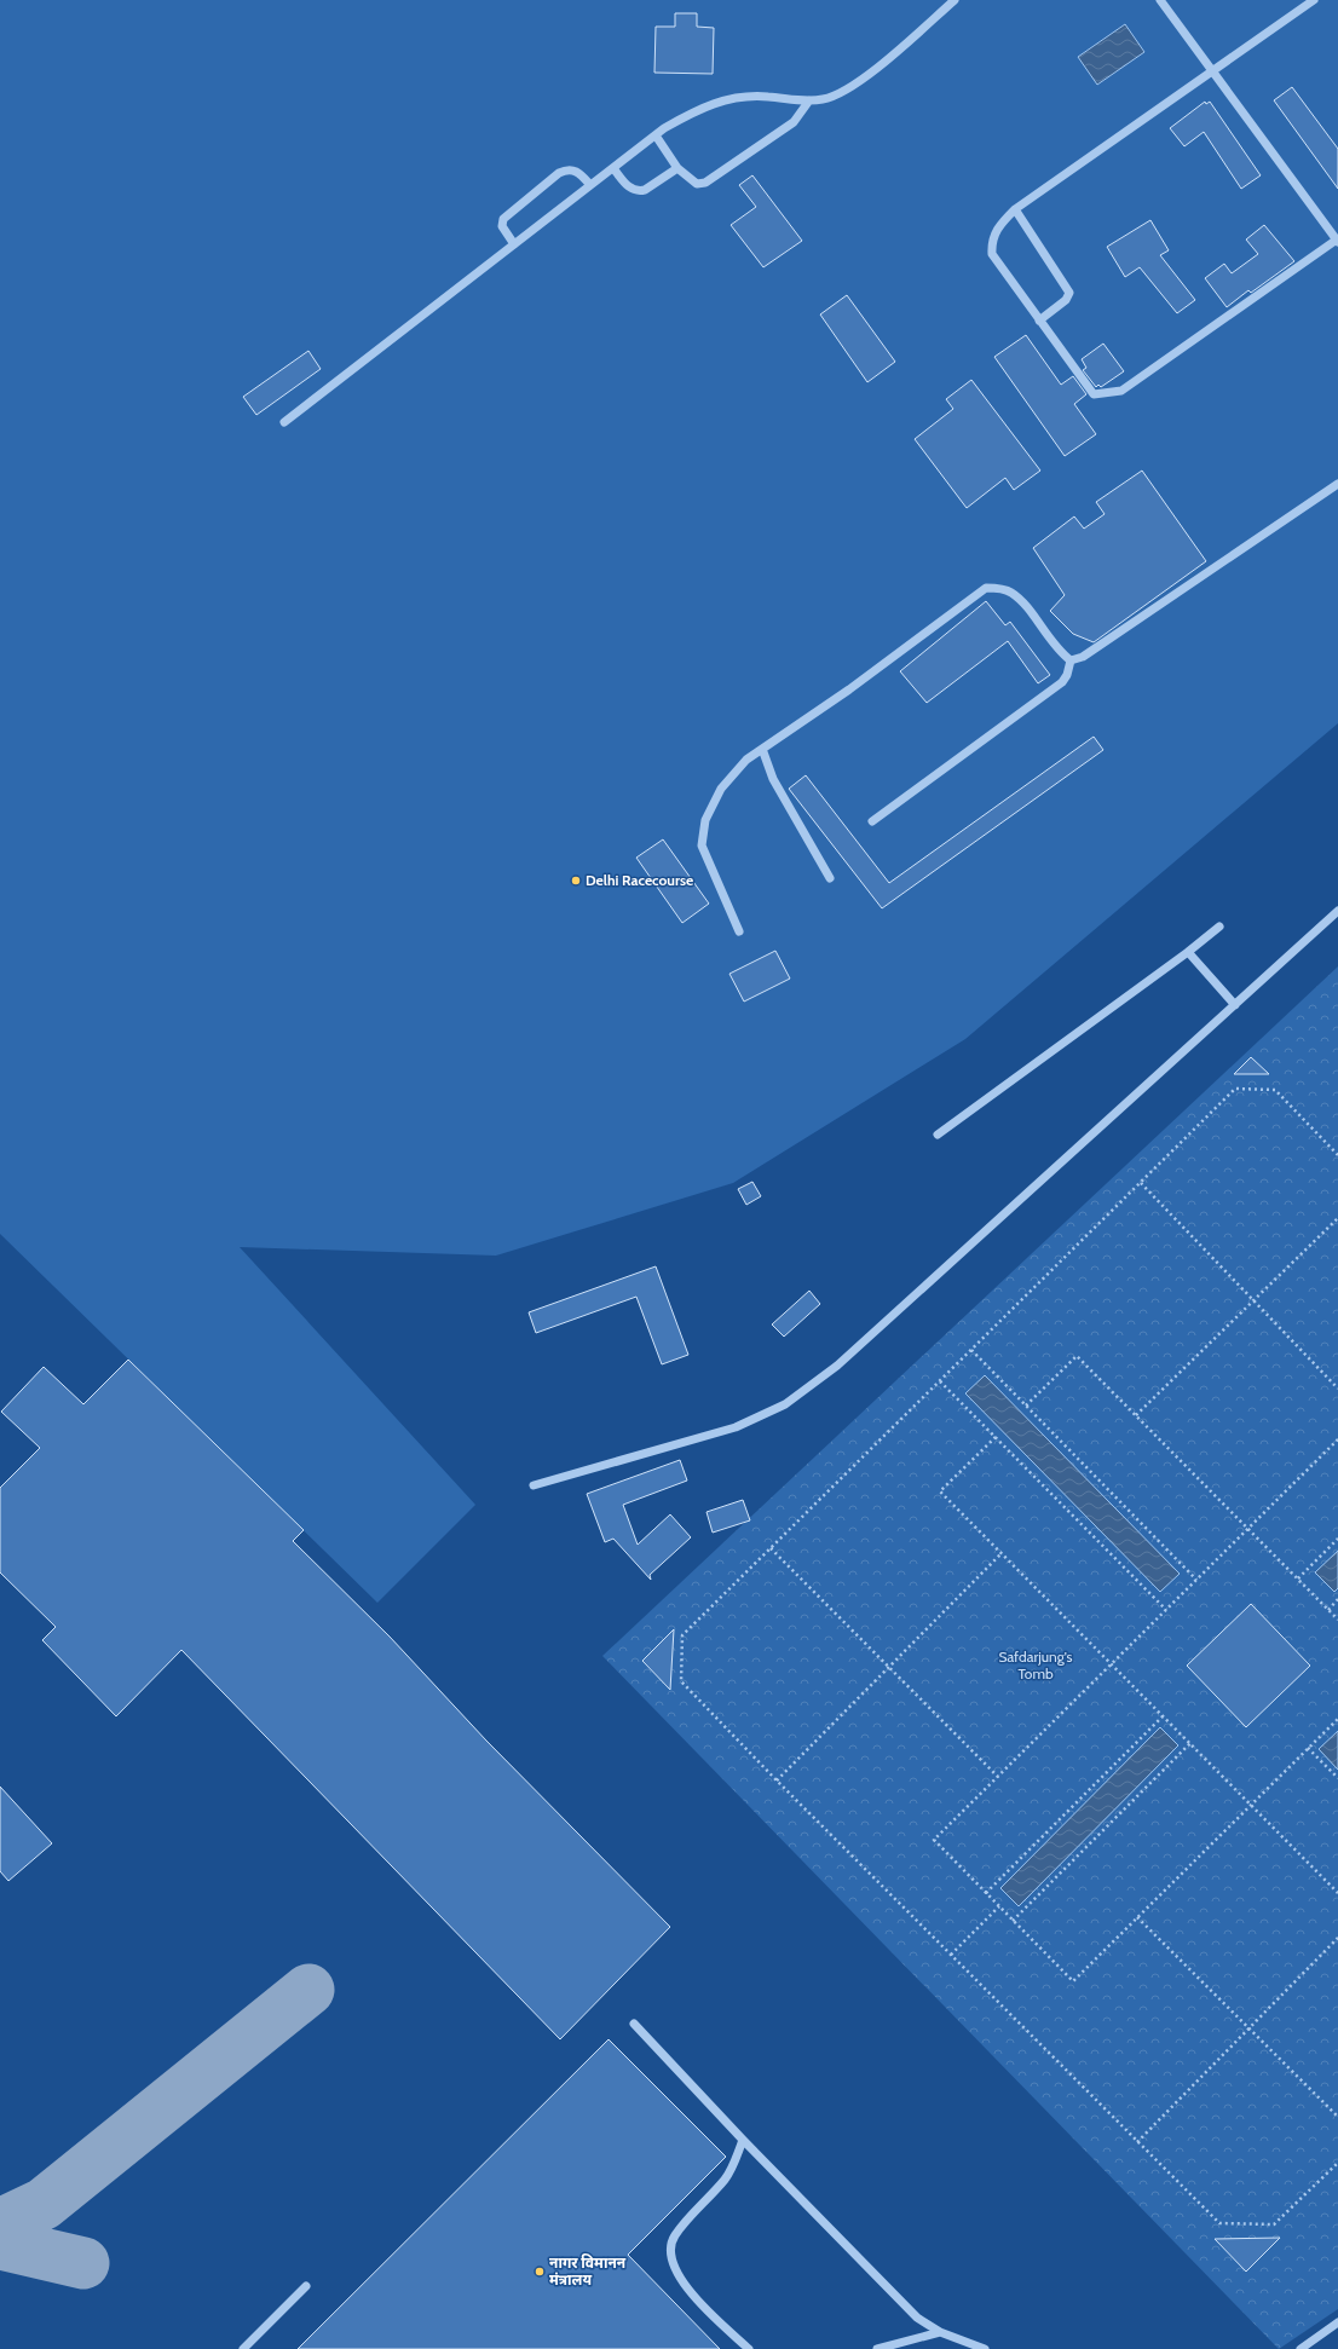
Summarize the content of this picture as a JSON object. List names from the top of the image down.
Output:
{
  "parks": ["Safdarjung's Tomb"],
  "places": ["Delhi Racecourse", "नागर विमानन मंत्रालय"]
}
